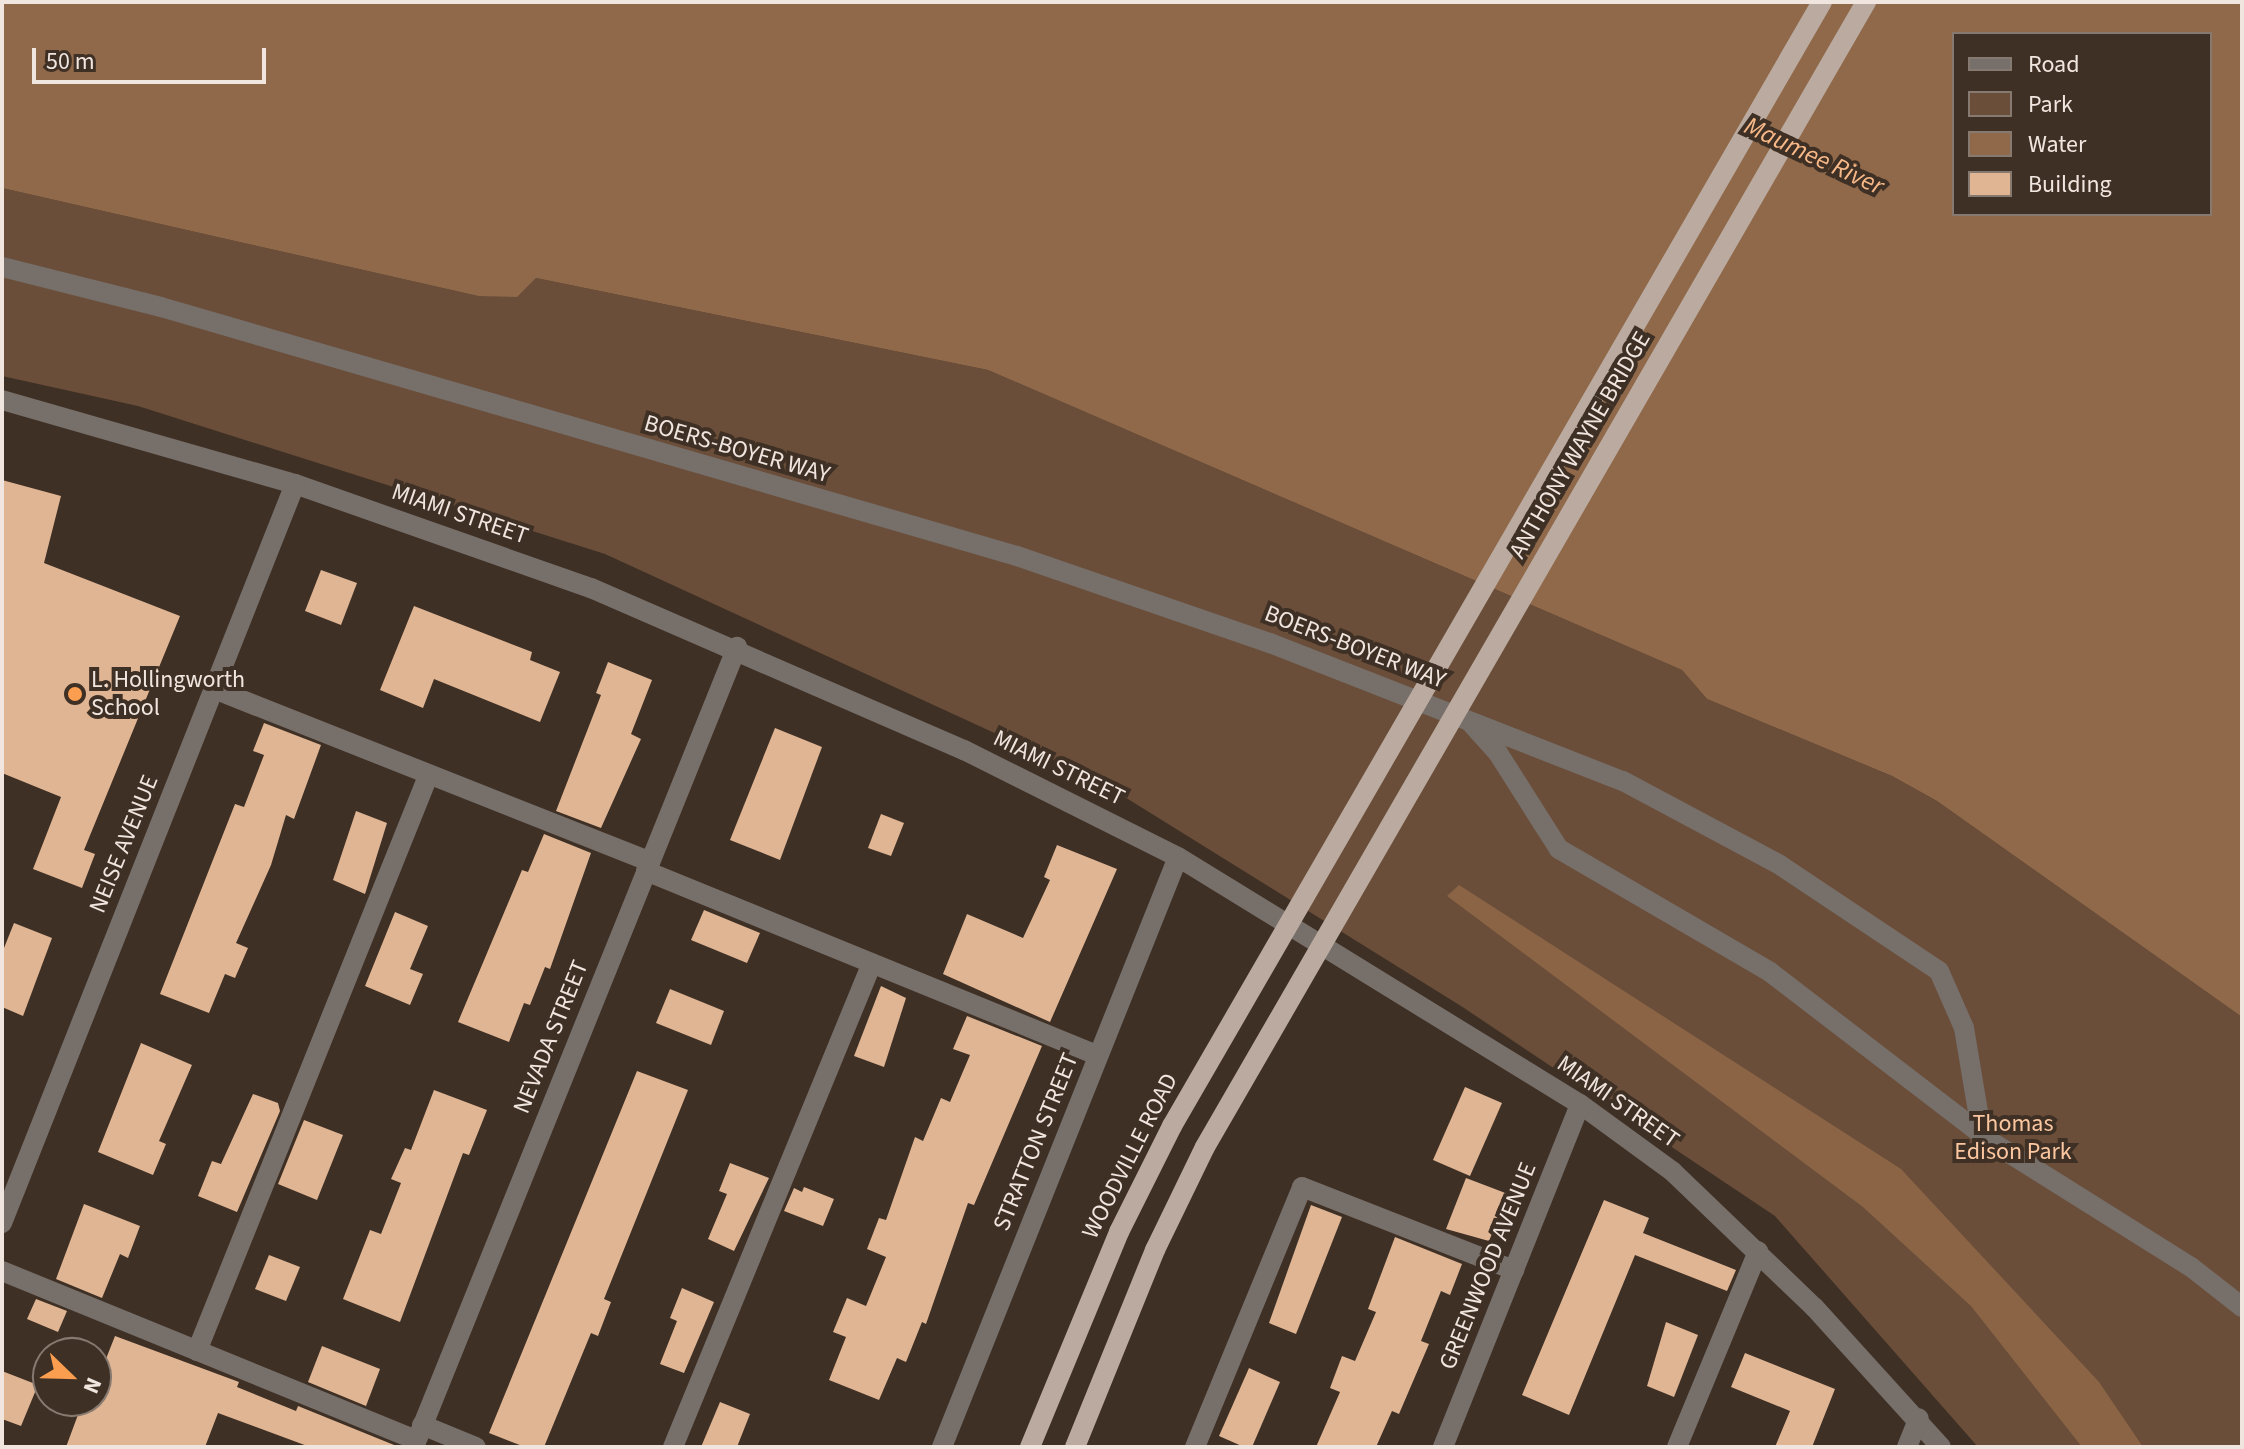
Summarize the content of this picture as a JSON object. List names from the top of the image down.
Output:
{
  "streets": {
    "main road": ["ANTHONY WAYNE BRIDGE", "WOODVILLE ROAD"],
    "street": [
      "BOERS-BOYER WAY",
      "MIAMI STREET",
      "NEISE AVENUE",
      "NEVADA STREET",
      "STRATTON STREET",
      "GREENWOOD AVENUE"
    ]
  },
  "crossings": [
    ["ANTHONY WAYNE BRIDGE", "WOODVILLE ROAD"],
    ["MIAMI STREET", "NEISE AVENUE"],
    ["MIAMI STREET", "NEVADA STREET"],
    ["MIAMI STREET", "STRATTON STREET"],
    ["MIAMI STREET", "GREENWOOD AVENUE"]
  ],
  "water": ["Maumee River"],
  "parks": ["Thomas Edison Park"],
  "places": ["L. Hollingworth School"],
  "legend": [
    "Road",
    "Park",
    "Water",
    "Building"
  ],
  "scale_bar": "50 m",
  "north": "bottom right"
}
